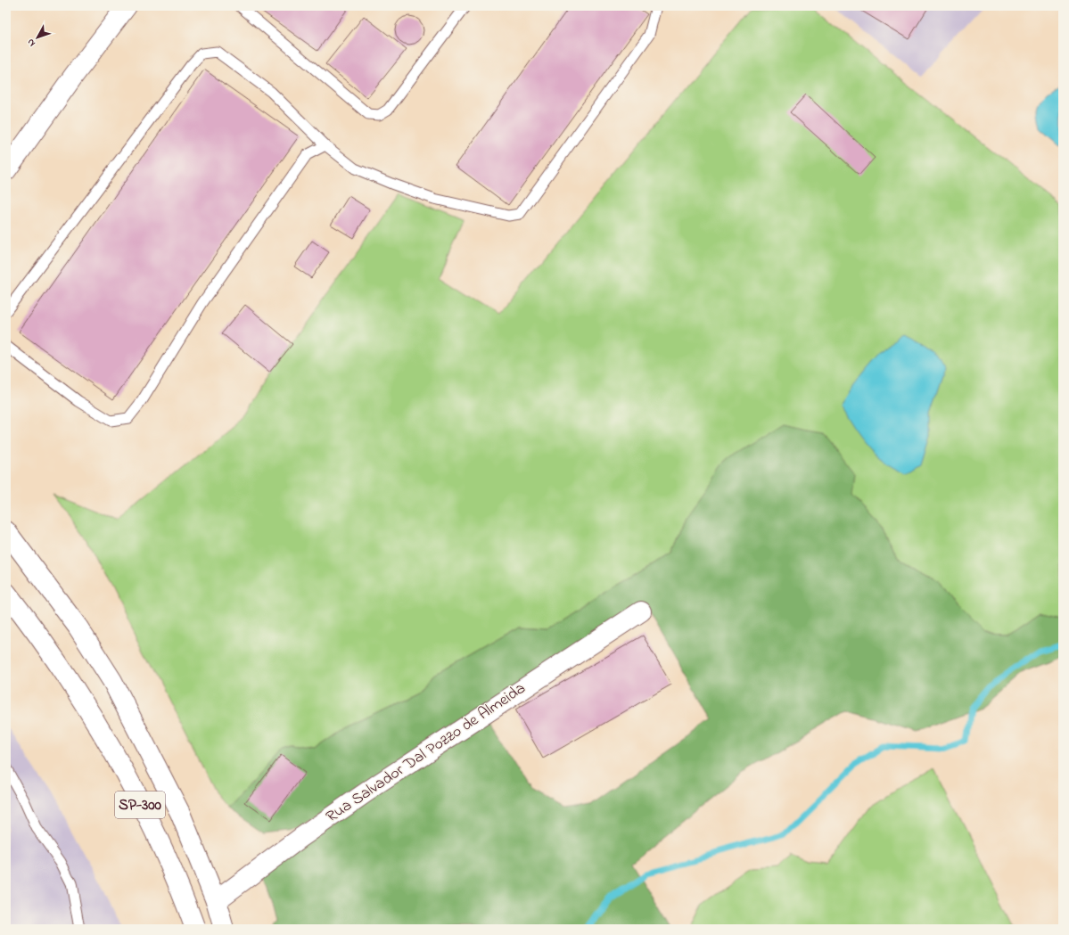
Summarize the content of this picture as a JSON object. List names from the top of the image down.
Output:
{
  "streets": {
    "main road": ["Rua Salvador Dal Pozzo de Almeida", "SP-300"]
  },
  "crossings": [
    ["Rua Salvador Dal Pozzo de Almeida", "SP-300"]
  ],
  "north": "bottom left"
}
